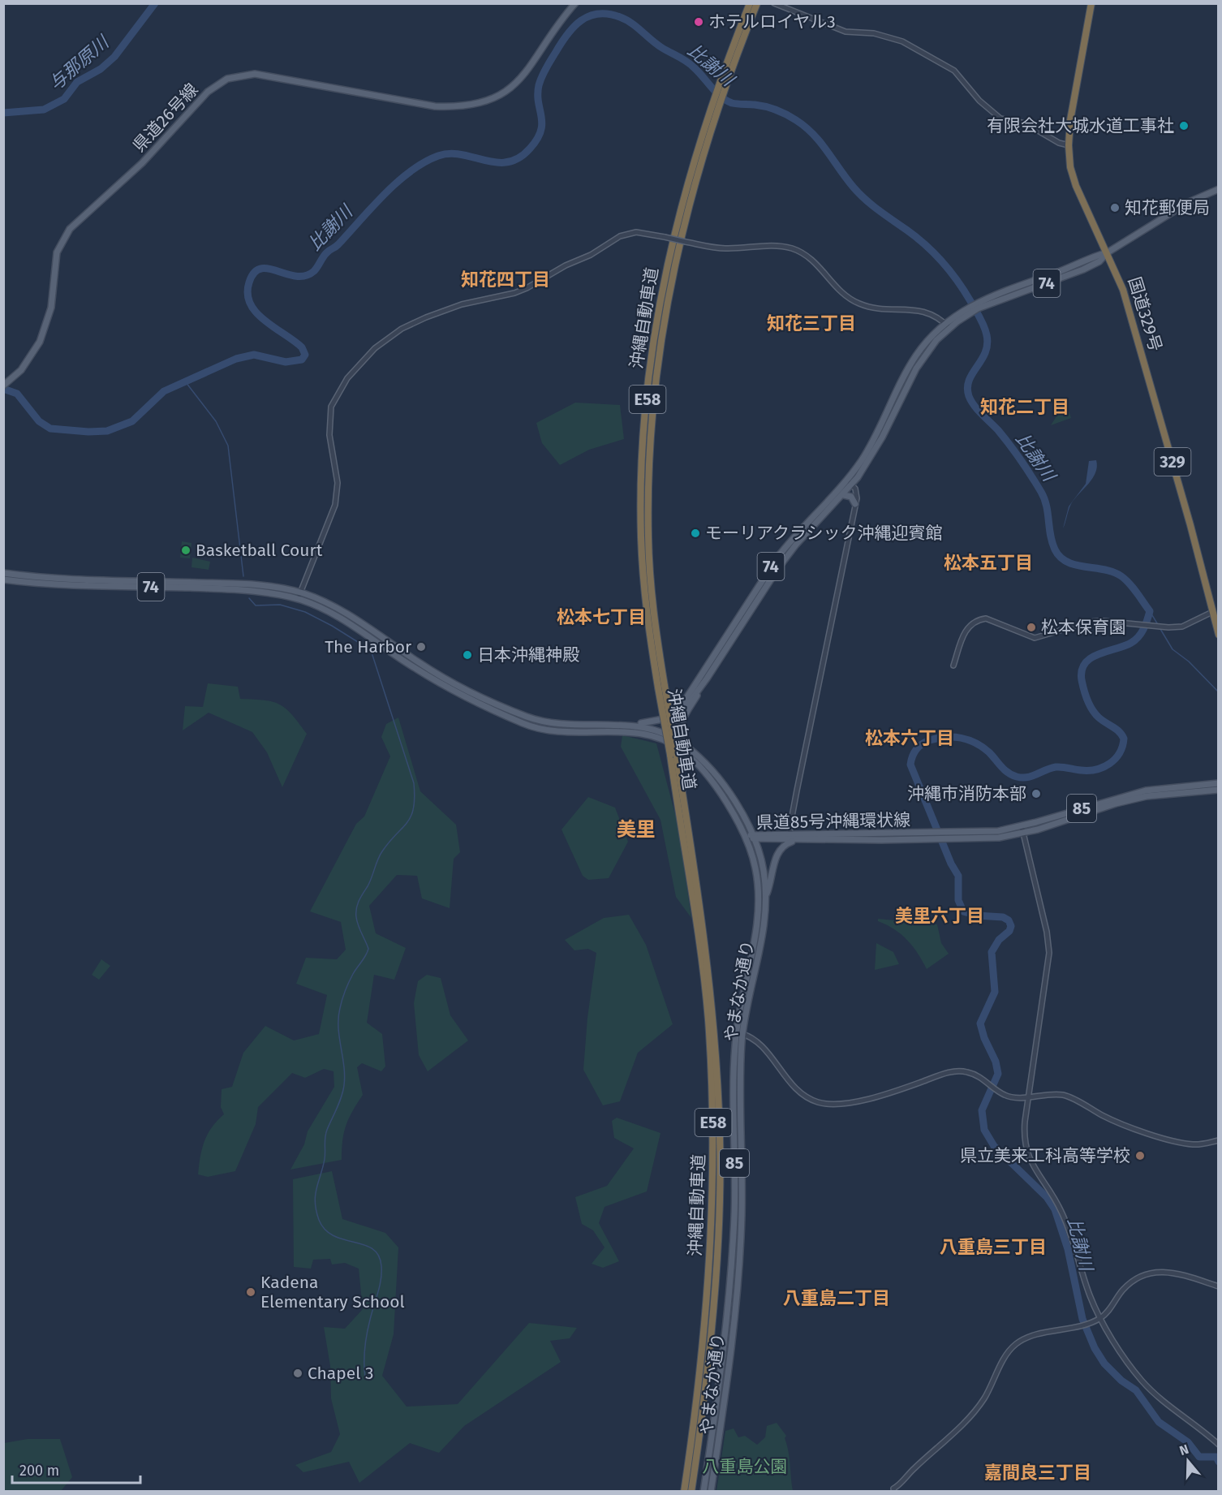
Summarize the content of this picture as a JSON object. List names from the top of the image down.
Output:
{
  "streets": {
    "highway": [
      "国道329号",
      "沖縄自動車道",
      "E58",
      "329"
    ],
    "main road": [
      "県道26号線",
      "74",
      "85",
      "県道85号沖縄環状線",
      "やまなか通り"
    ]
  },
  "crossings": [
    ["74", "国道329号"],
    ["74", "やまなか通り"],
    ["県道85号沖縄環状線", "やまなか通り"]
  ],
  "districts": [
    "知花四丁目",
    "知花三丁目",
    "知花二丁目",
    "松本五丁目",
    "松本七丁目",
    "松本六丁目",
    "美里",
    "美里六丁目",
    "八重島三丁目",
    "八重島二丁目",
    "嘉間良三丁目"
  ],
  "water": ["与那原川", "比謝川"],
  "parks": ["八重島公園"],
  "places": [
    "ホテルロイヤル3",
    "有限会社大城水道工事社",
    "知花郵便局",
    "モーリアクラシック沖縄迎賓館",
    "Basketball Court",
    "松本保育園",
    "The Harbor",
    "日本沖縄神殿",
    "沖縄市消防本部",
    "県立美来工科高等学校",
    "Kadena Elementary School",
    "Chapel 3"
  ],
  "scale_bar": "200 m",
  "north": "top"
}
